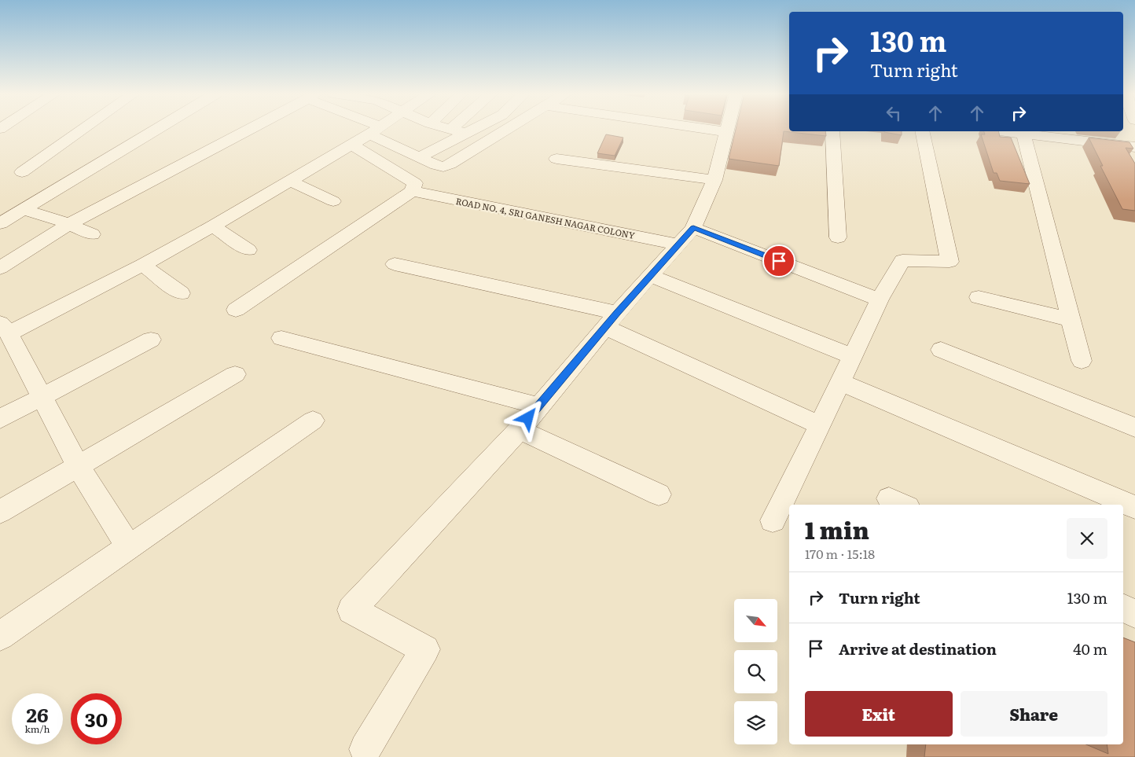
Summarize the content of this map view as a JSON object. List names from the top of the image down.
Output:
{
  "streets": {
    "street": ["ROAD NO. 4, SRI GANESH NAGAR COLONY"]
  },
  "north": "bottom right",
  "page": {
    "turn": ["130 m", "Turn right"],
    "heading": ["1 min", "170 m · 15:18"],
    "list": [
      {
        "name": "Turn right",
        "value": "130 m"
      },
      {
        "name": "Arrive at destination",
        "value": "40 m"
      }
    ],
    "buttons": ["Exit", "Share"],
    "speed": "26 km/h",
    "limit": "30"
  }
}
